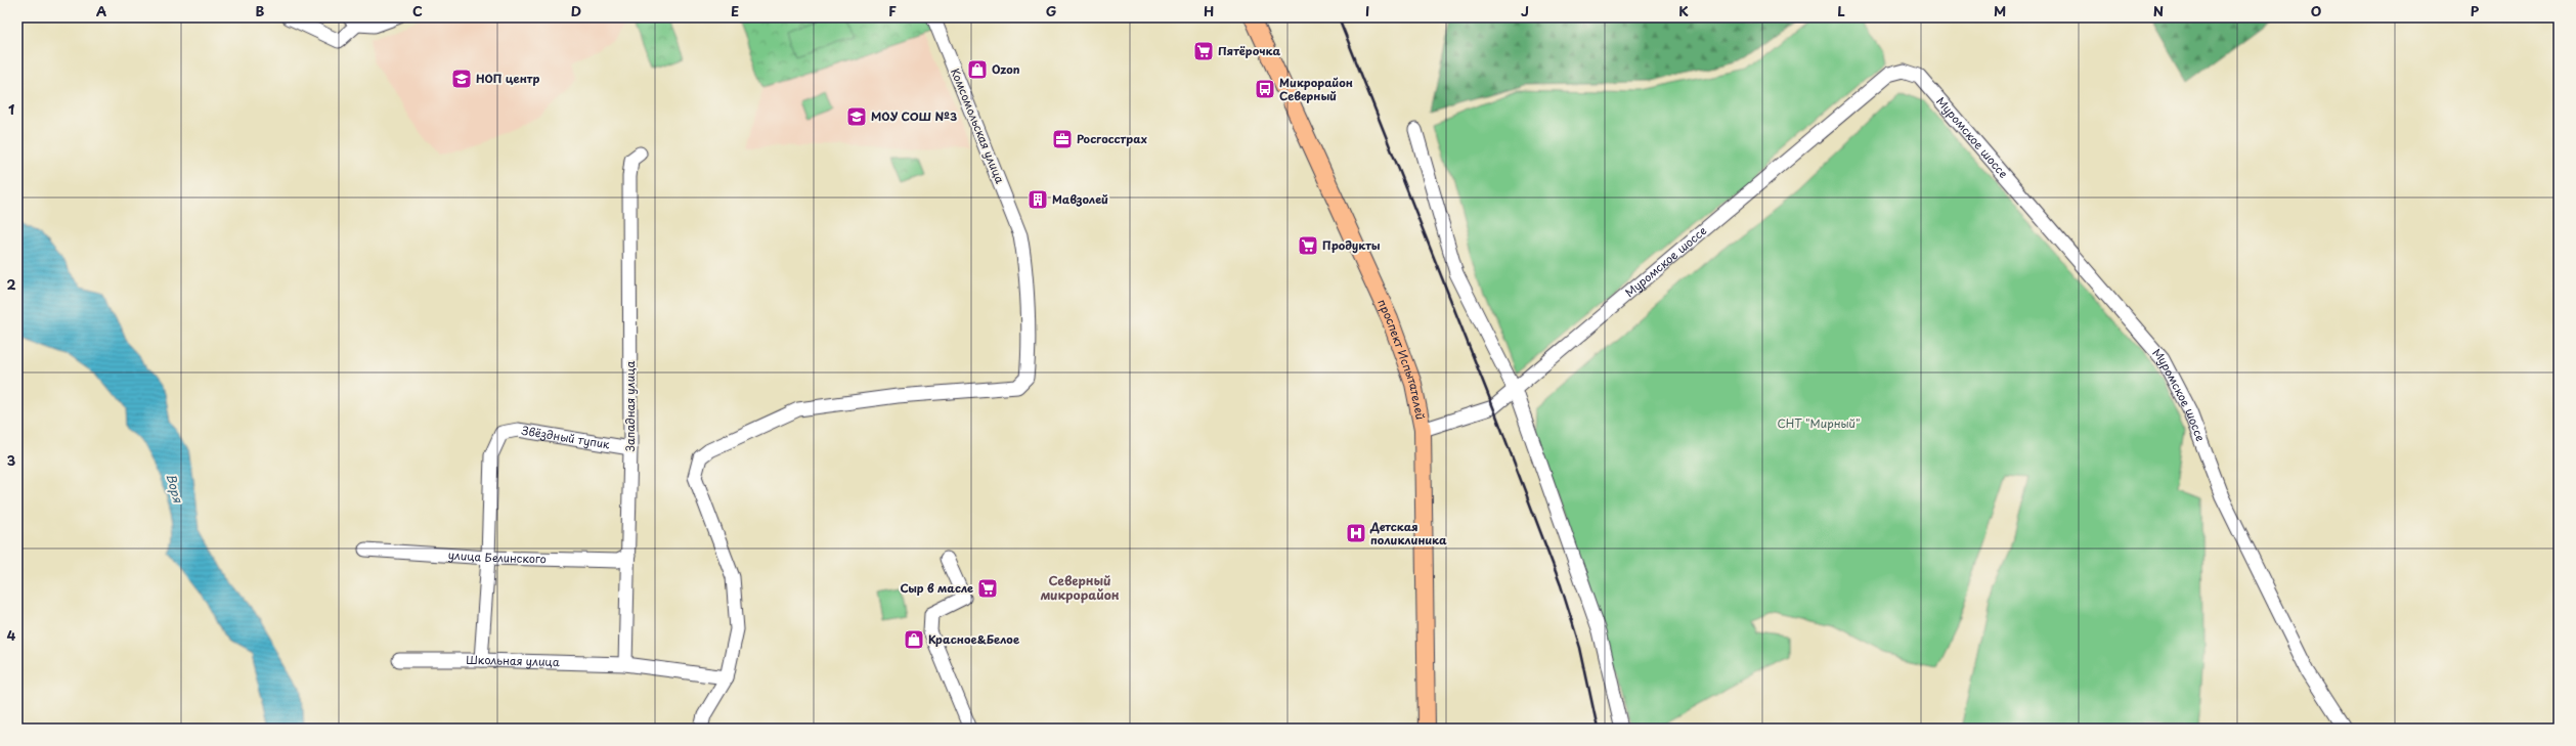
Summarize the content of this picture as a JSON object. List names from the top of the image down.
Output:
{
  "streets": {
    "main road": ["проспект Испытателей"],
    "street": [
      "Комсомольская улица",
      "Муромское шоссе",
      "Западная улица",
      "Звёздный тупик",
      "улица Белинского",
      "Школьная улица"
    ]
  },
  "crossings": [
    ["Комсомольская улица", "Школьная улица"],
    ["Муромское шоссе", "проспект Испытателей"],
    ["Западная улица", "Звёздный тупик"],
    ["Западная улица", "улица Белинского"],
    ["Западная улица", "Школьная улица"],
    ["Звёздный тупик", "улица Белинского"]
  ],
  "districts": ["Северный микрорайон"],
  "water": ["Воря"],
  "parks": ["СНТ \"Мирный\""],
  "places": {
    "supermarket": ["Пятёрочка", "Продукты", "Сыр в масле"],
    "shop": ["Ozon", "Красное&Белое"],
    "school or university": ["НОП центр", "МОУ СОШ №3"],
    "bus stop": ["Микрорайон Северный"],
    "office": ["Росгосстрах"],
    "building": ["Мавзолей"],
    "hospital": ["Детская поликлиника"]
  },
  "grid": {
    "columns": [
      "A",
      "B",
      "C",
      "D",
      "E",
      "F",
      "G",
      "H",
      "I",
      "J",
      "K",
      "L",
      "M",
      "N",
      "O",
      "P"
    ],
    "rows": [
      "1",
      "2",
      "3",
      "4"
    ]
  }
}
